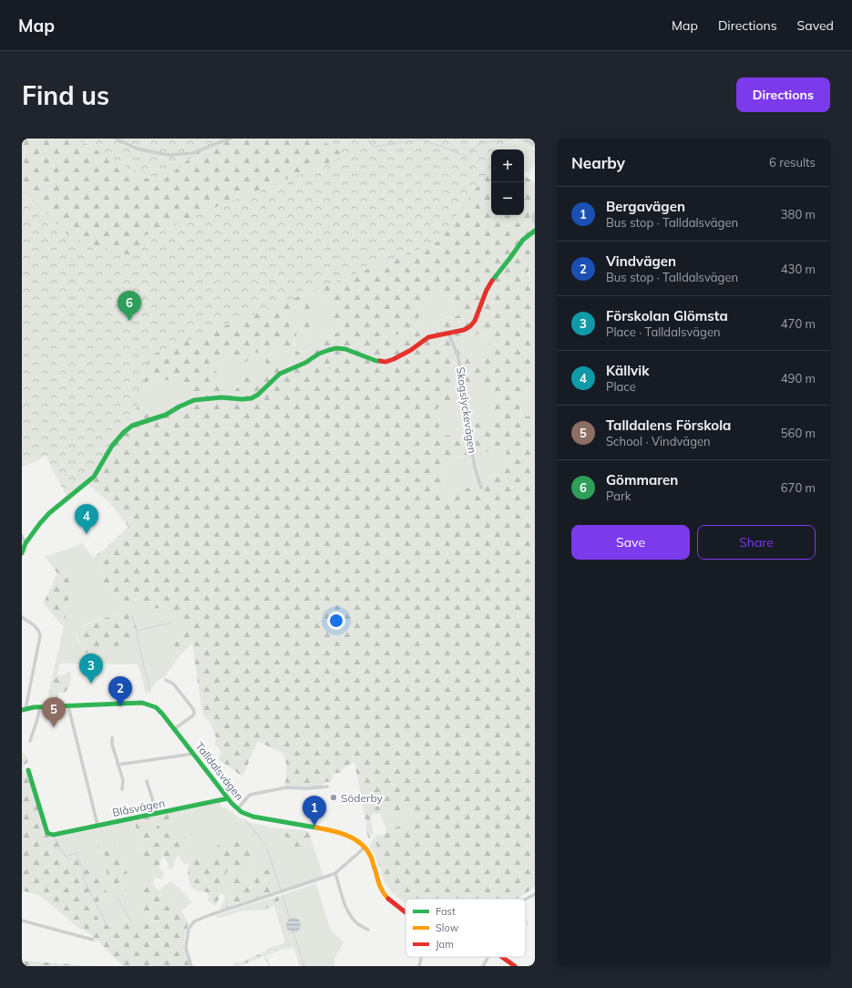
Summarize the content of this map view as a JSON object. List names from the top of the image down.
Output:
{
  "streets": {
    "street": ["Skogslyckevägen", "Talldalsvägen", "Blåsvägen"]
  },
  "crossings": [
    ["Talldalsvägen", "Blåsvägen"]
  ],
  "places": ["Söderby"],
  "legend": ["Fast", "Slow", "Jam"],
  "page": {
    "header": "Map",
    "nav": ["Map", "Directions", "Saved"],
    "buttons": [
      "Directions",
      ["Save", "Share"]
    ],
    "title": "Find us",
    "heading": ["Nearby", "6 results"],
    "map_buttons": ["+", "−"],
    "list": [
      {
        "mark": "1",
        "name": "Bergavägen",
        "note": "Bus stop · Talldalsvägen",
        "value": "380 m"
      },
      {
        "mark": "2",
        "name": "Vindvägen",
        "note": "Bus stop · Talldalsvägen",
        "value": "430 m"
      },
      {
        "mark": "3",
        "name": "Förskolan Glömsta",
        "note": "Place · Talldalsvägen",
        "value": "470 m"
      },
      {
        "mark": "4",
        "name": "Källvik",
        "note": "Place",
        "value": "490 m"
      },
      {
        "mark": "5",
        "name": "Talldalens Förskola",
        "note": "School · Vindvägen",
        "value": "560 m"
      },
      {
        "mark": "6",
        "name": "Gömmaren",
        "note": "Park",
        "value": "670 m"
      }
    ],
    "pins": [
      "6",
      "4",
      "3",
      "2",
      "5",
      "1"
    ]
  }
}
